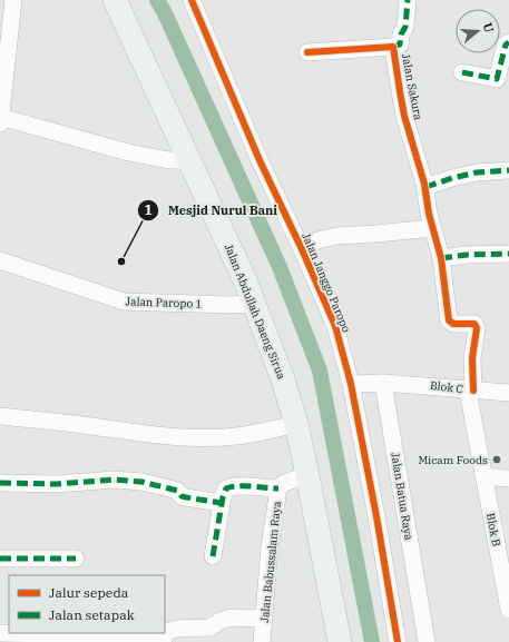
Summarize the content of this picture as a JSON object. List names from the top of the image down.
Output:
{
  "streets": {
    "main road": ["Jalan Abdullah Daeng Sirua"],
    "street": [
      "Jalan Sakura",
      "Jalan Janggo Paropo",
      "Jalan Paropo 1",
      "Blok C",
      "Jalan Batua Raya",
      "Blok B",
      "Jalan Babussalam Raya"
    ]
  },
  "crossings": [
    ["Jalan Sakura", "Blok B"],
    ["Jalan Paropo 1", "Jalan Abdullah Daeng Sirua"],
    ["Jalan Abdullah Daeng Sirua", "Jalan Babussalam Raya"],
    ["Blok C", "Jalan Batua Raya"],
    ["Blok C", "Blok B"]
  ],
  "places": ["Mesjid Nurul Bani", "Micam Foods"],
  "legend": ["Jalur sepeda", "Jalan setapak"],
  "north": "right"
}
